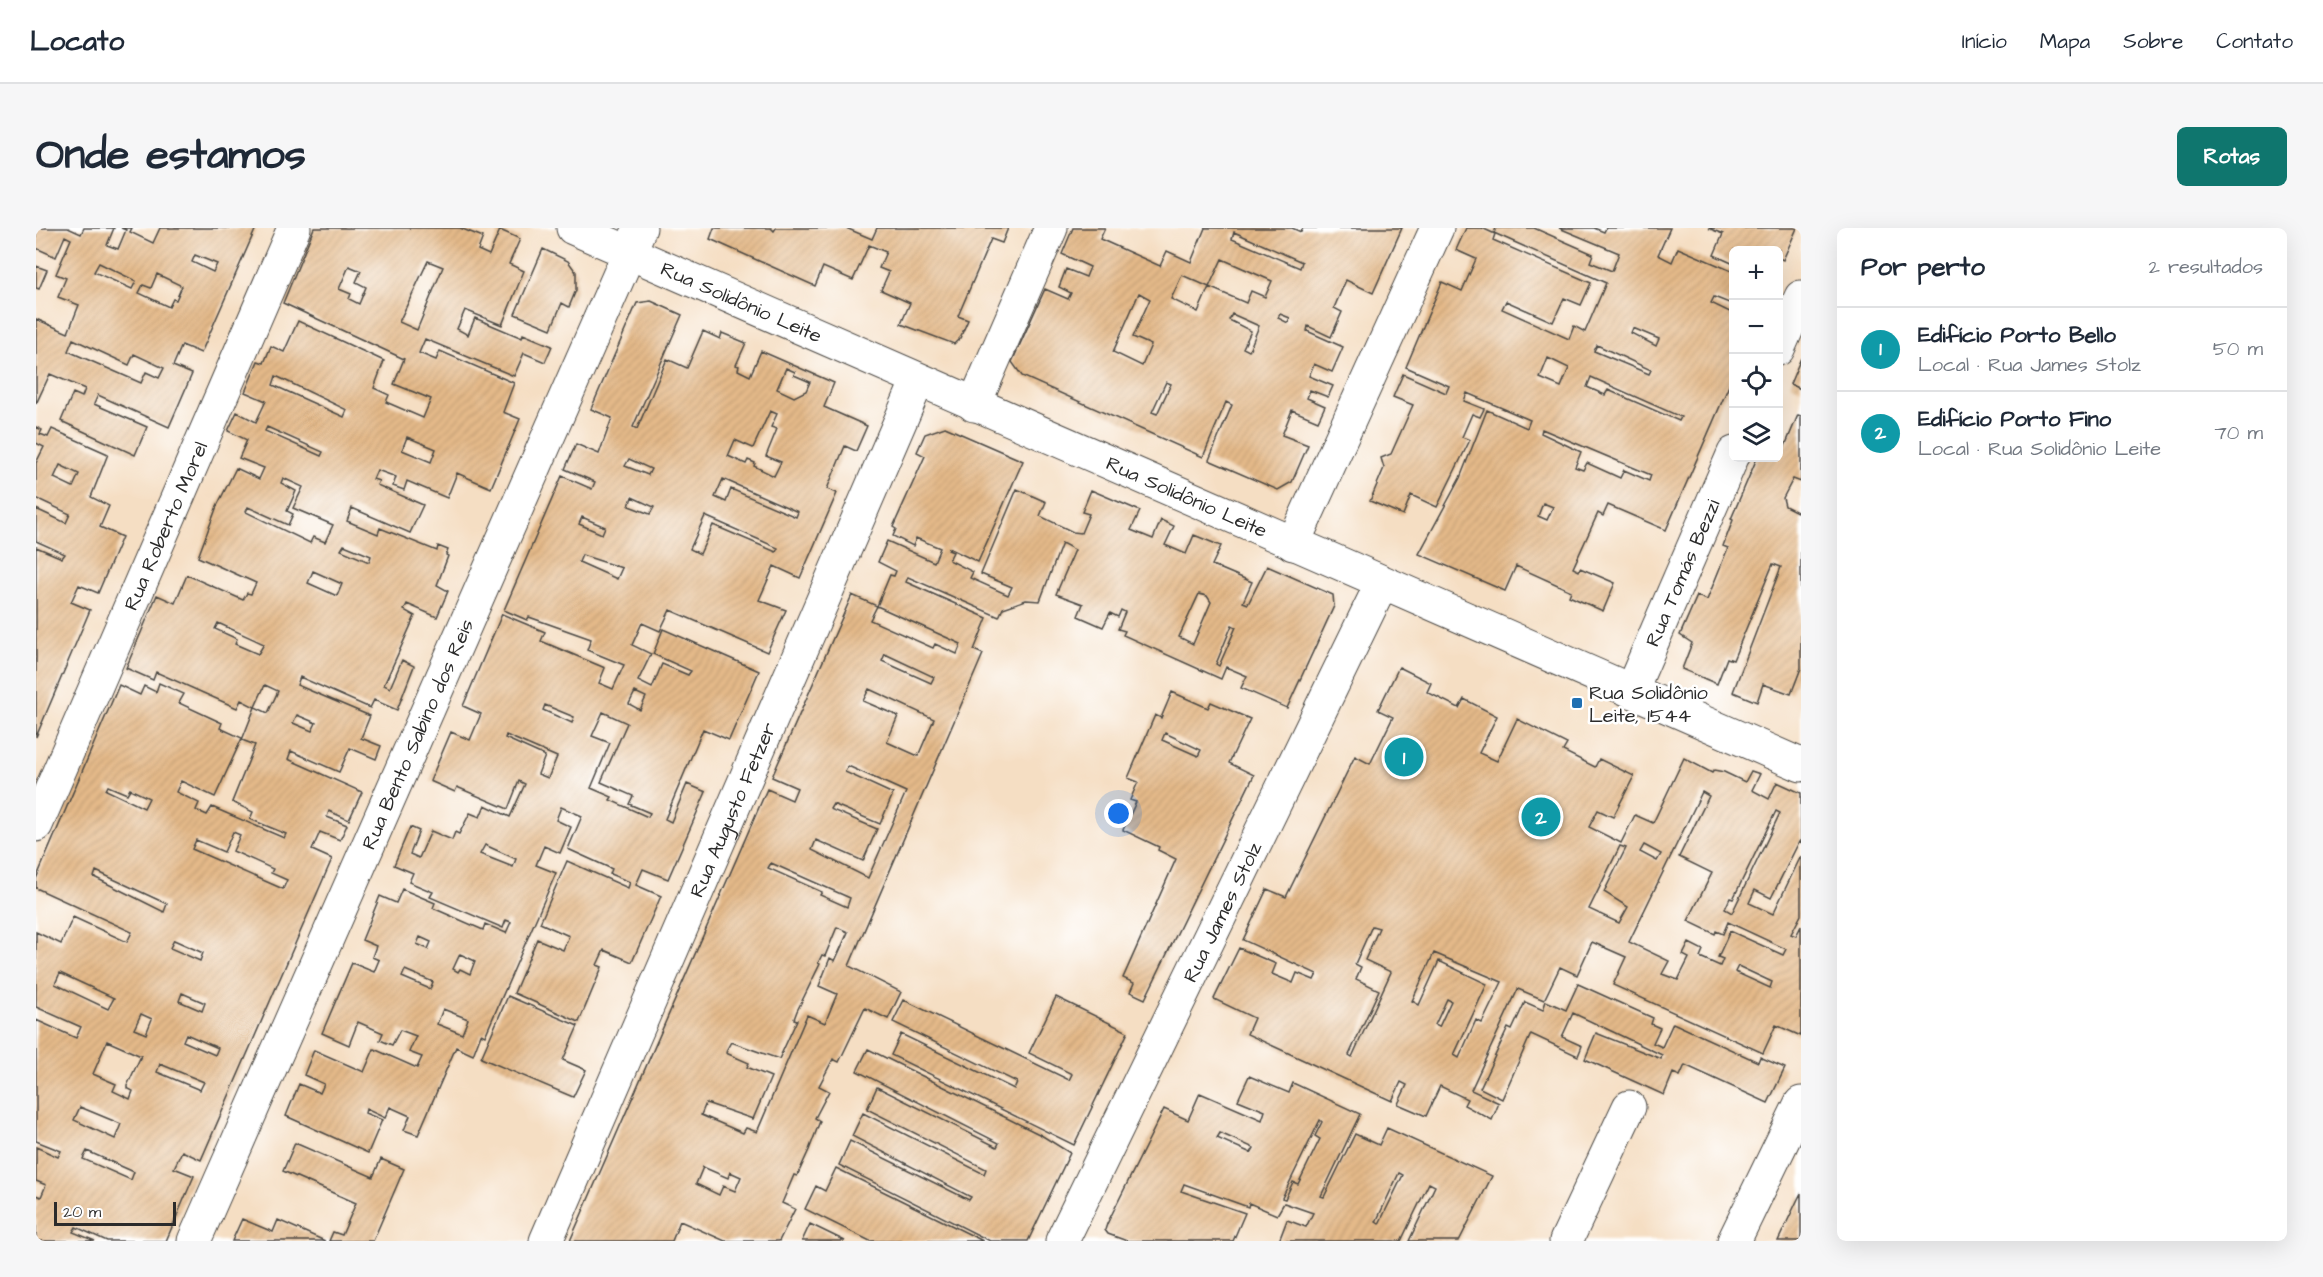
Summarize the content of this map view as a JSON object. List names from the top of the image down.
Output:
{
  "streets": {
    "street": [
      "Rua Solidônio Leite",
      "Rua Roberto Morel",
      "Rua Tomás Bezzi",
      "Rua Bento Sabino dos Reis",
      "Rua Augusto Fetzer",
      "Rua James Stolz"
    ]
  },
  "crossings": [
    ["Rua Solidônio Leite", "Rua Tomás Bezzi"],
    ["Rua Solidônio Leite", "Rua Bento Sabino dos Reis"],
    ["Rua Solidônio Leite", "Rua Augusto Fetzer"],
    ["Rua Solidônio Leite", "Rua James Stolz"]
  ],
  "places": {
    "transit": ["Rua Solidônio Leite, 1544"]
  },
  "scale_bar": "20 m",
  "page": {
    "header": "Locato",
    "nav": [
      "Início",
      "Mapa",
      "Sobre",
      "Contato"
    ],
    "title": "Onde estamos",
    "buttons": "Rotas",
    "heading": ["Por perto", "2 resultados"],
    "map_buttons": ["+", "−"],
    "list": [
      {
        "mark": "1",
        "name": "Edifício Porto Bello",
        "note": "Local · Rua James Stolz",
        "value": "50 m"
      },
      {
        "mark": "2",
        "name": "Edifício Porto Fino",
        "note": "Local · Rua Solidônio Leite",
        "value": "70 m"
      }
    ],
    "pins": ["1", "2"],
    "scale": "20 m"
  }
}
